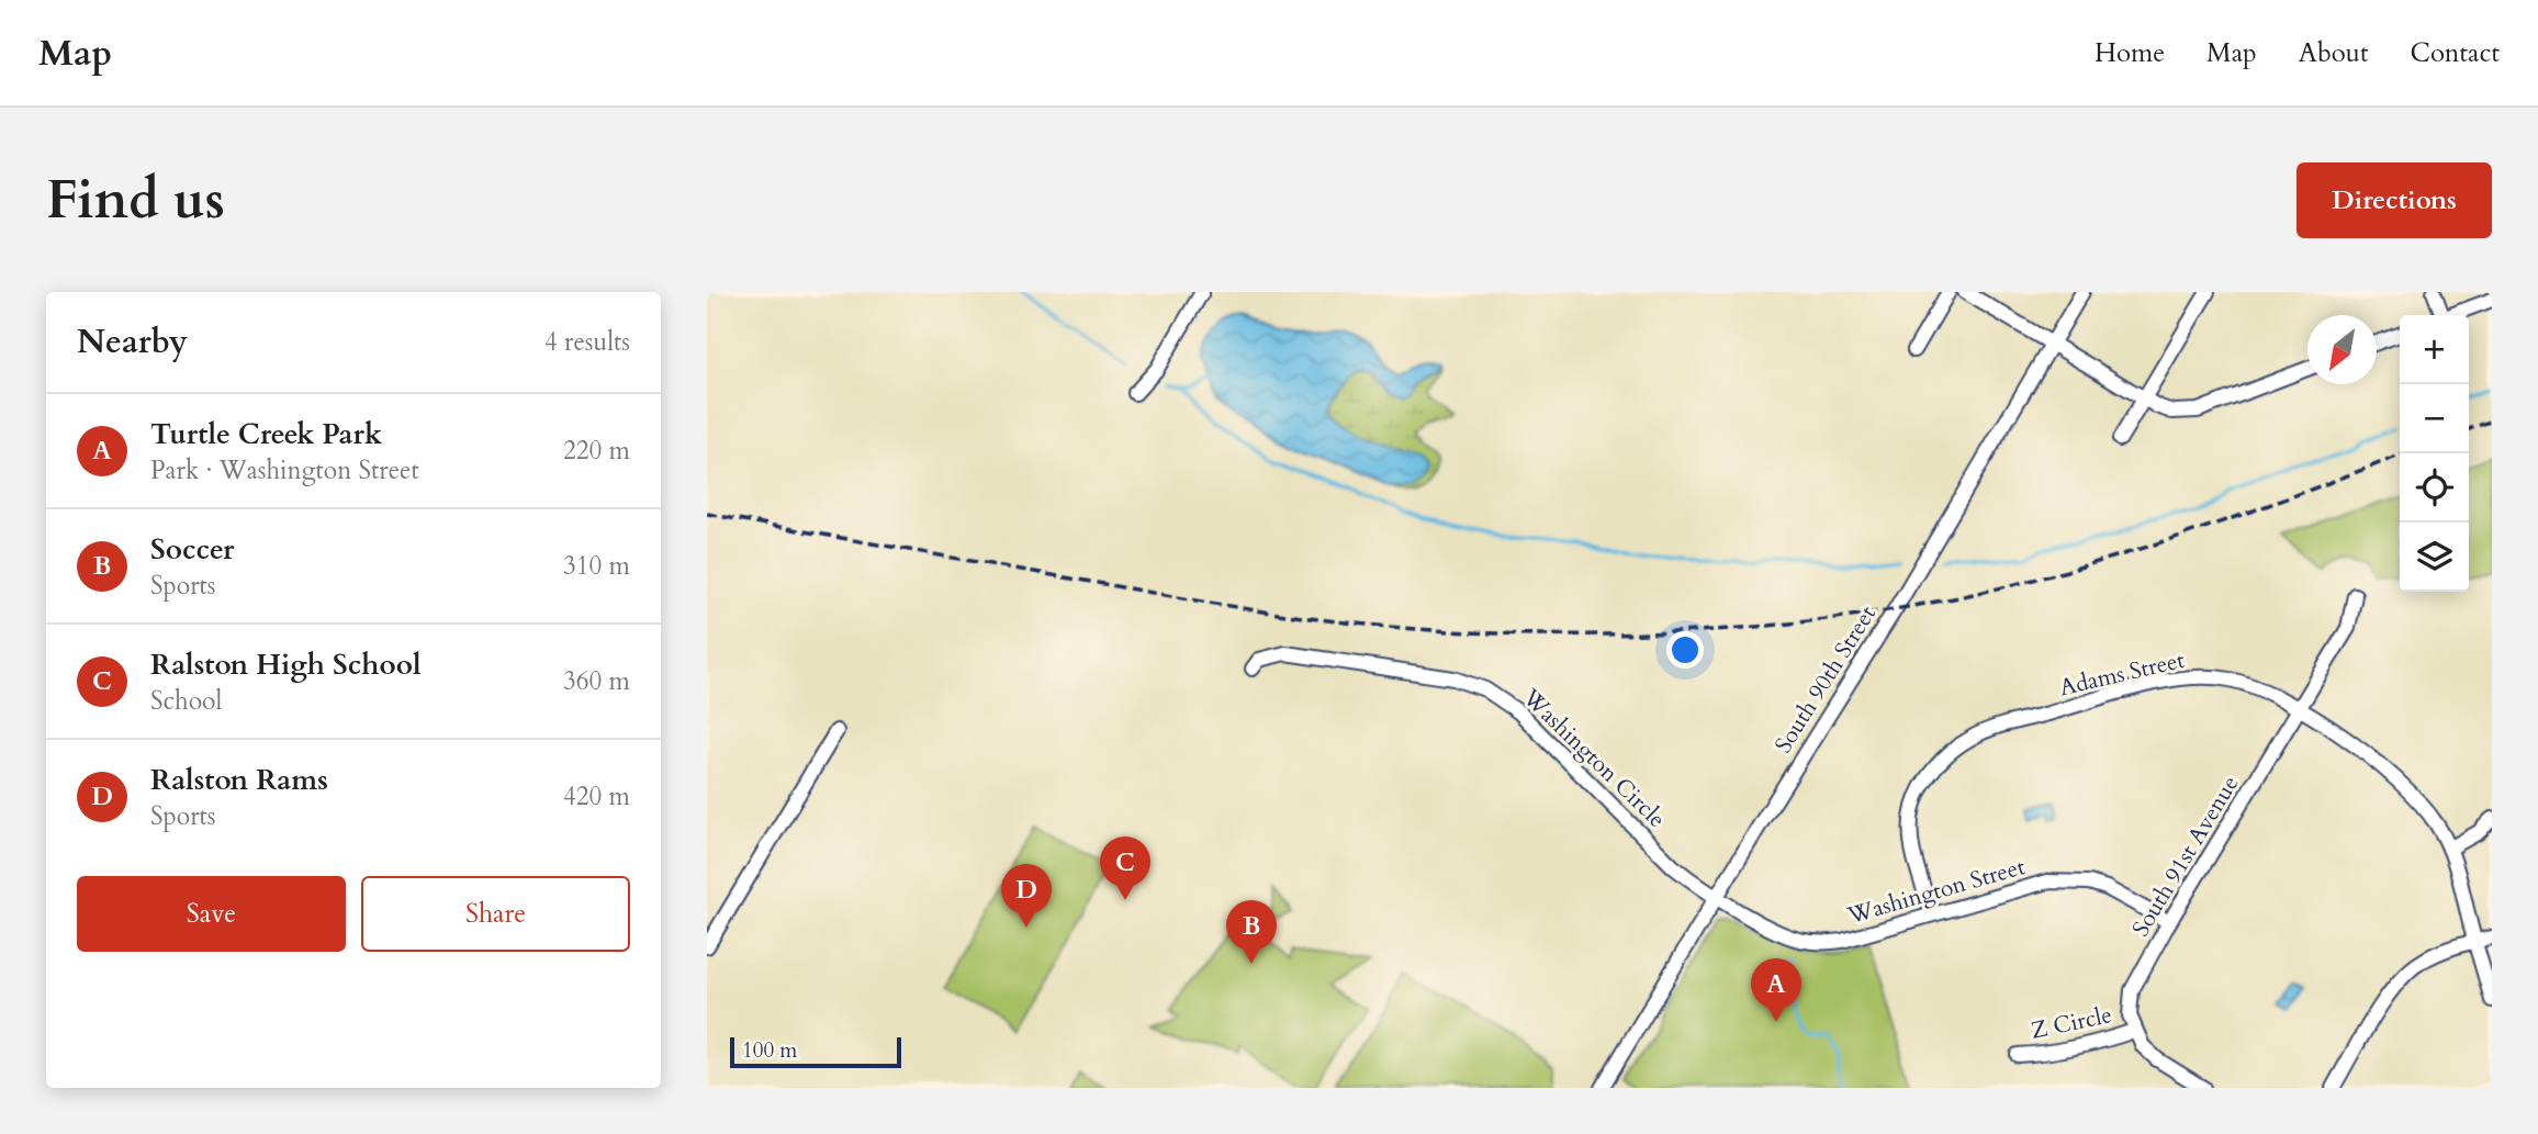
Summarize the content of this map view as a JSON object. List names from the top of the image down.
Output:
{
  "streets": {
    "street": [
      "Adams Street",
      "South 90th Street",
      "Washington Circle",
      "South 91st Avenue",
      "Washington Street",
      "Z Circle"
    ]
  },
  "crossings": [
    ["Adams Street", "South 91st Avenue"],
    ["Adams Street", "Washington Street"],
    ["South 90th Street", "Washington Circle"],
    ["South 90th Street", "Washington Street"],
    ["Washington Circle", "Washington Street"],
    ["South 91st Avenue", "Washington Street"],
    ["South 91st Avenue", "Z Circle"]
  ],
  "scale_bar": "100 m",
  "north": "bottom left",
  "page": {
    "header": "Map",
    "nav": [
      "Home",
      "Map",
      "About",
      "Contact"
    ],
    "buttons": [
      "Directions",
      ["Save", "Share"]
    ],
    "title": "Find us",
    "heading": ["Nearby", "4 results"],
    "map_buttons": ["+", "−"],
    "list": [
      {
        "mark": "A",
        "name": "Turtle Creek Park",
        "note": "Park · Washington Street",
        "value": "220 m"
      },
      {
        "mark": "B",
        "name": "Soccer",
        "note": "Sports",
        "value": "310 m"
      },
      {
        "mark": "C",
        "name": "Ralston High School",
        "note": "School",
        "value": "360 m"
      },
      {
        "mark": "D",
        "name": "Ralston Rams",
        "note": "Sports",
        "value": "420 m"
      }
    ],
    "pins": [
      "C",
      "D",
      "B",
      "A"
    ],
    "scale": "100 m"
  }
}
